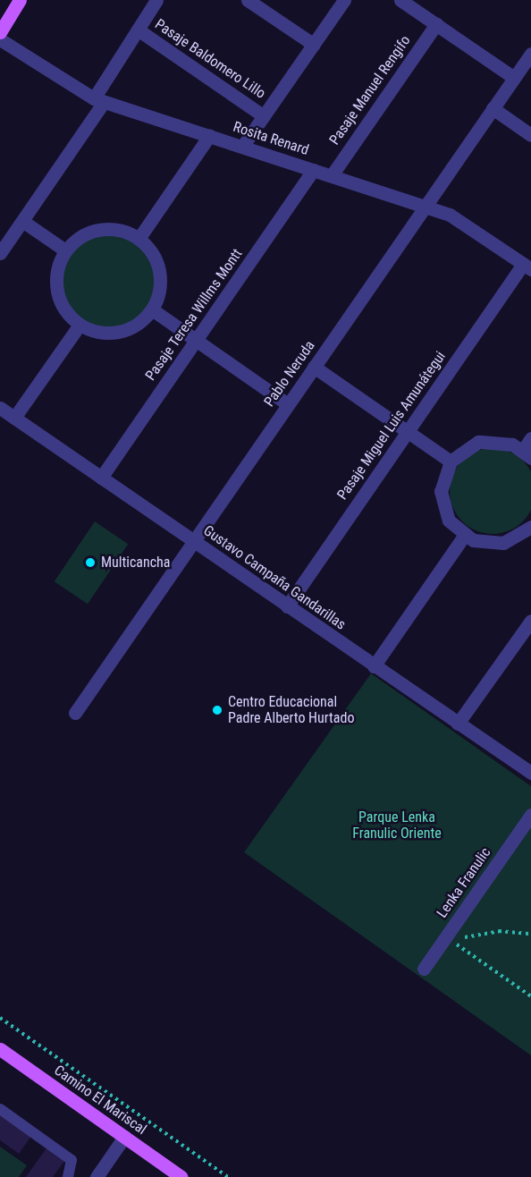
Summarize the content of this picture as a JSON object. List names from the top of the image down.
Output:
{
  "streets": {
    "main road": ["Camino El Mariscal"],
    "street": [
      "Pasaje Baldomero Lillo",
      "Pasaje Manuel Rengifo",
      "Rosita Renard",
      "Pasaje Teresa Willms Montt",
      "Pablo Neruda",
      "Pasaje Miguel Luis Amunátegui",
      "Gustavo Campaña Gandarillas",
      "Lenka Franulic"
    ]
  },
  "crossings": [
    ["Pasaje Manuel Rengifo", "Rosita Renard"],
    ["Rosita Renard", "Pasaje Teresa Willms Montt"],
    ["Rosita Renard", "Pablo Neruda"],
    ["Rosita Renard", "Pasaje Miguel Luis Amunátegui"],
    ["Pasaje Teresa Willms Montt", "Gustavo Campaña Gandarillas"],
    ["Pablo Neruda", "Gustavo Campaña Gandarillas"],
    ["Pasaje Miguel Luis Amunátegui", "Gustavo Campaña Gandarillas"]
  ],
  "parks": ["Parque Lenka Franulic Oriente"],
  "places": ["Multicancha", "Centro Educacional Padre Alberto Hurtado"]
}
